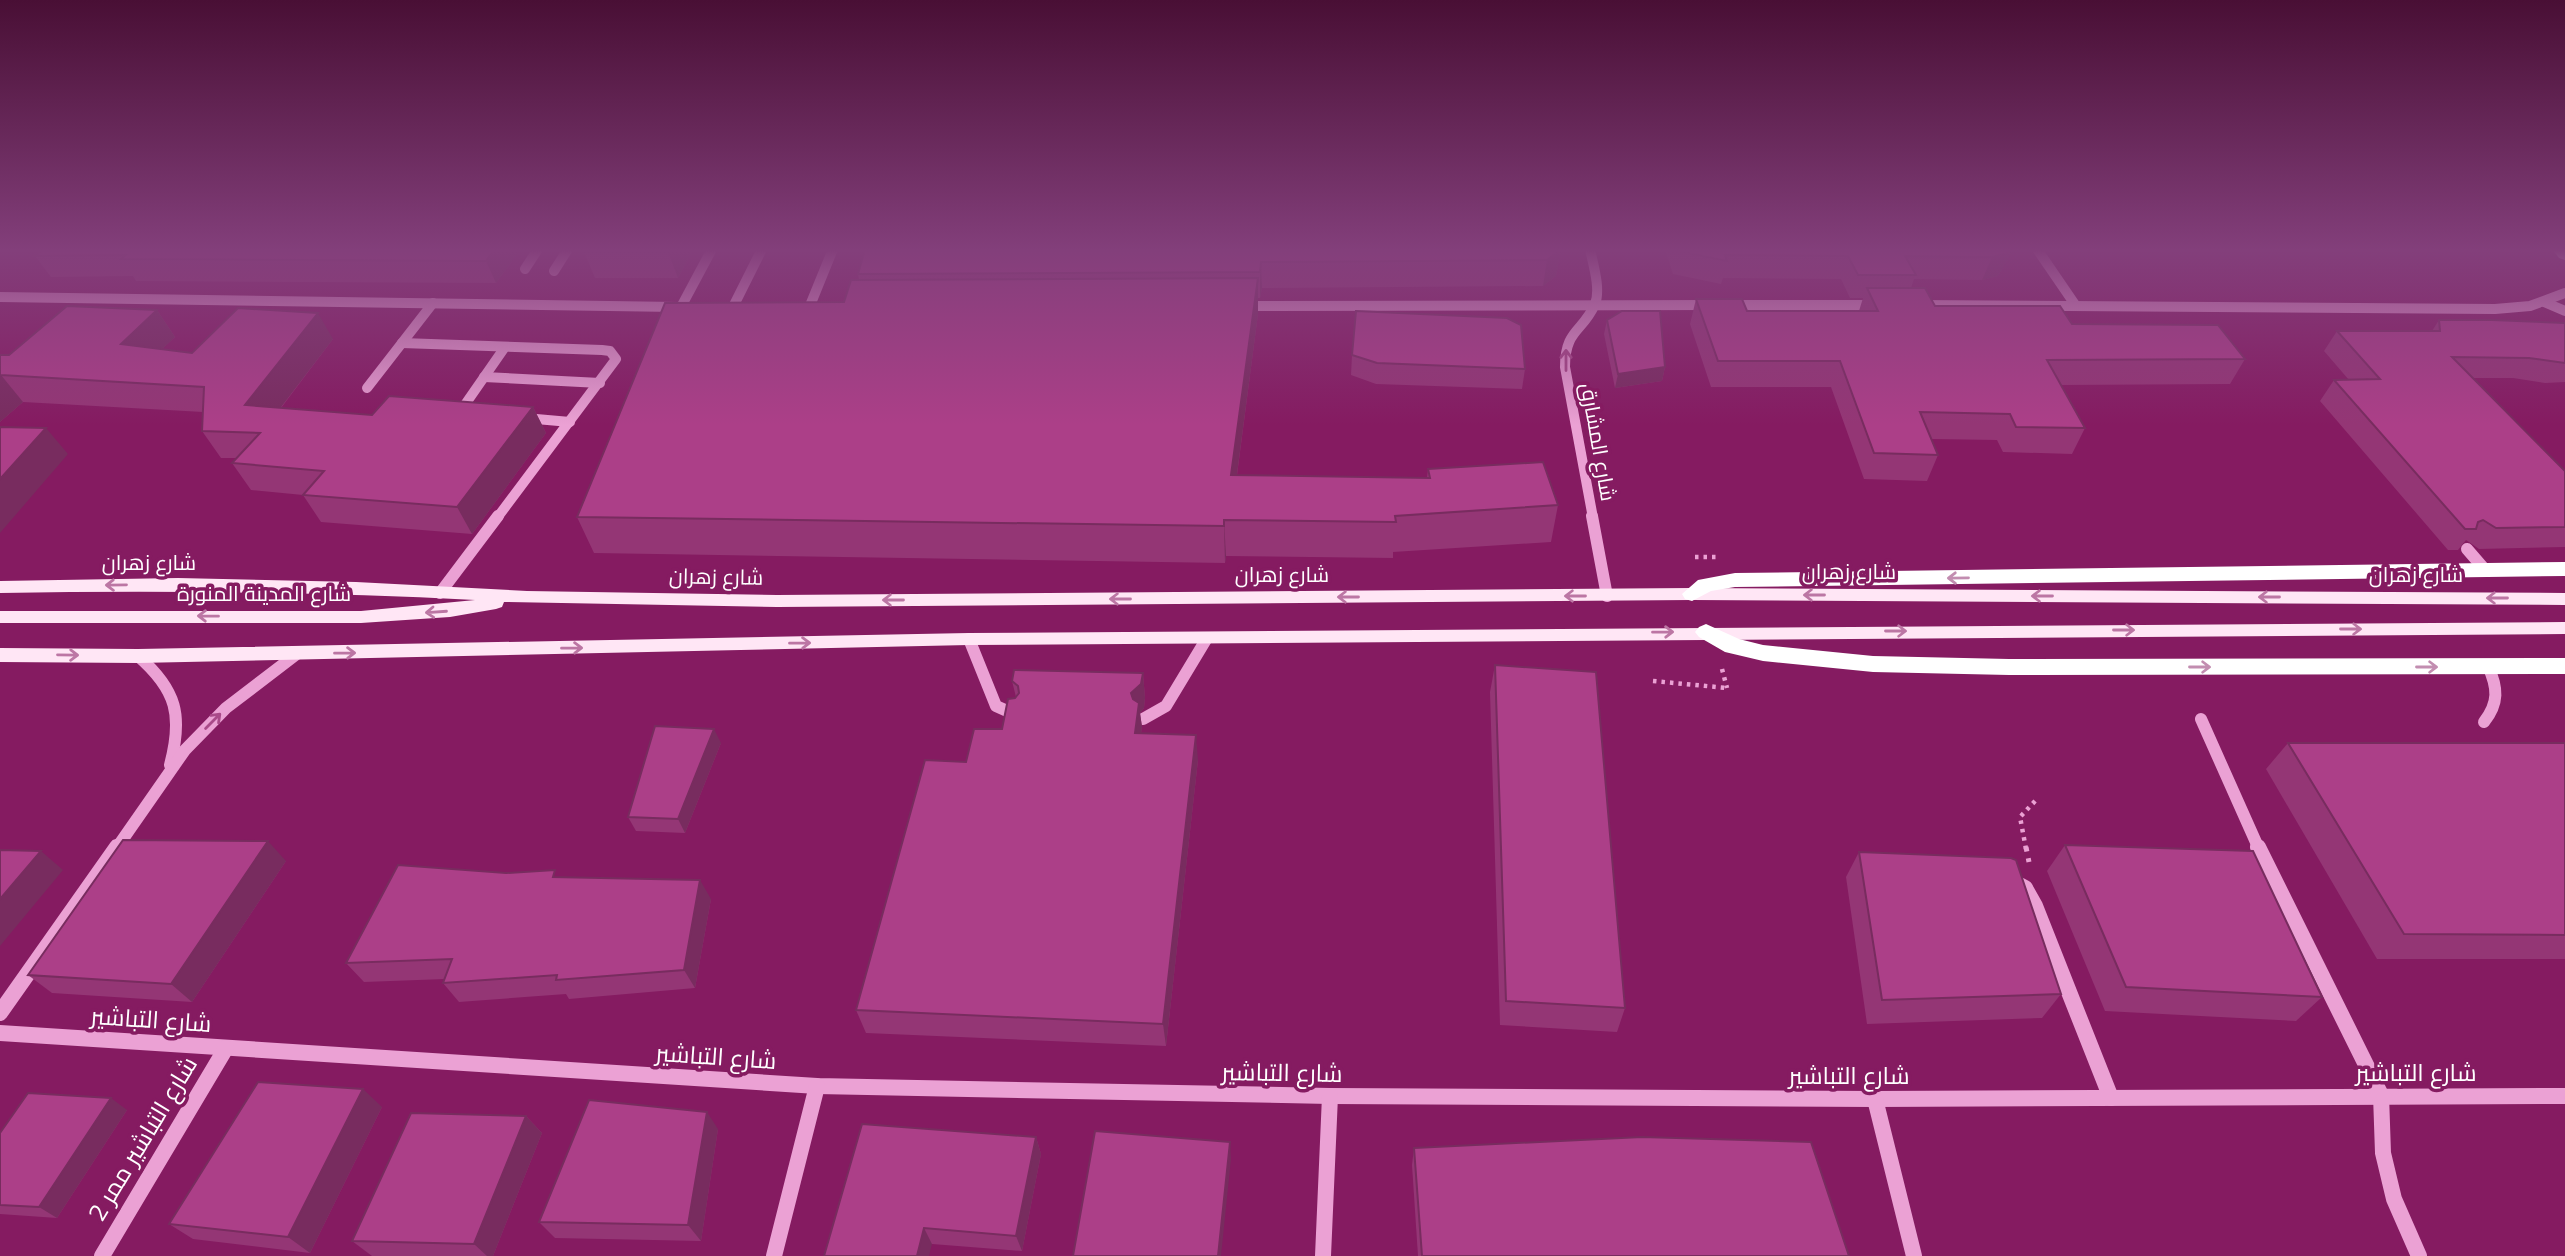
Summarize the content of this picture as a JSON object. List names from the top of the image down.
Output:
{
  "streets": {
    "main road": ["شارع زهران", "شارع المدينة المنورة"],
    "street": ["شارع المشارق", "شارع التباشير", "شارع التباشير ممر 2"]
  },
  "crossings": [
    ["شارع المشارق", "شارع زهران"],
    ["شارع زهران", "شارع المدينة المنورة"],
    ["شارع التباشير", "شارع التباشير ممر 2"]
  ],
  "one_way": ["شارع المشارق"]
}
